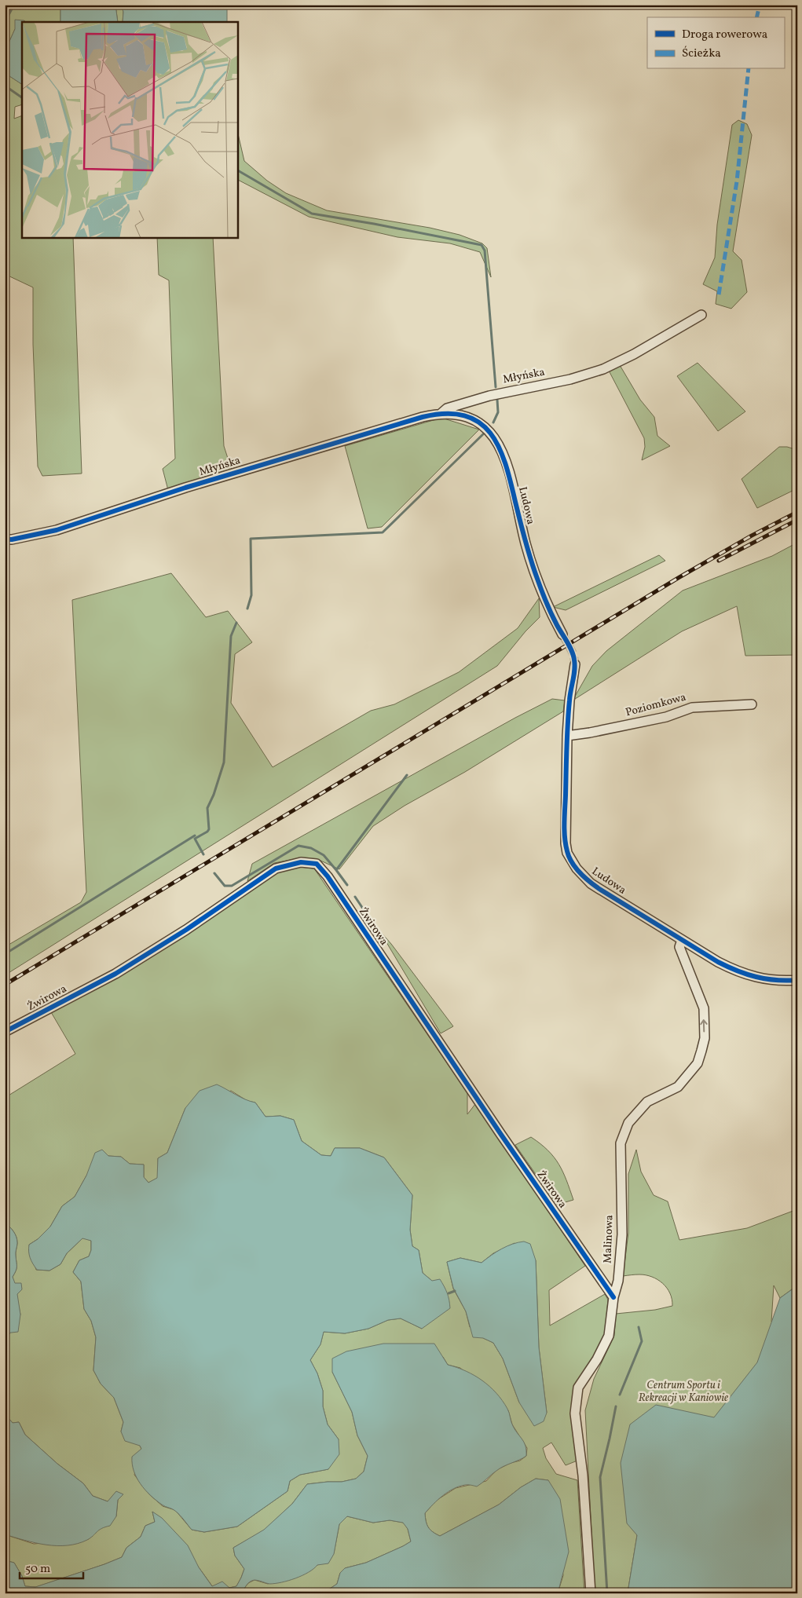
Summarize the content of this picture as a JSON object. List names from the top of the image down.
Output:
{
  "streets": {
    "street": [
      "Młyńska",
      "Ludowa",
      "Poziomkowa",
      "Żwirowa",
      "Malinowa"
    ]
  },
  "crossings": [
    ["Młyńska", "Ludowa"],
    ["Ludowa", "Poziomkowa"],
    ["Ludowa", "Malinowa"],
    ["Żwirowa", "Malinowa"]
  ],
  "one_way": ["Malinowa"],
  "parks": ["Centrum Sportu i Rekreacji w Kaniowie"],
  "legend": ["Droga rowerowa", "Ścieżka"],
  "scale_bar": "50 m"
}
